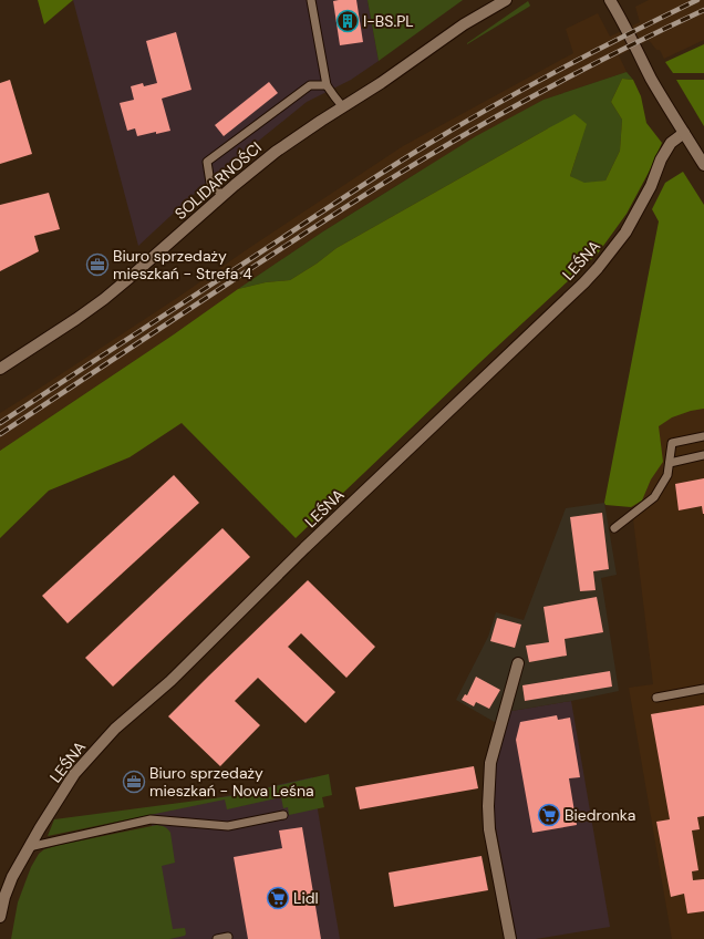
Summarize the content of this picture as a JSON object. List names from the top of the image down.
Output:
{
  "streets": {
    "street": ["SOLIDARNOŚCI", "LEŚNA"]
  },
  "places": {
    "building": ["I-BS.PL"],
    "office": ["Biuro sprzedaży mieszkań - Strefa 4", "Biuro sprzedaży mieszkań - Nova Leśna"],
    "supermarket": ["Biedronka", "Lidl"]
  }
}
